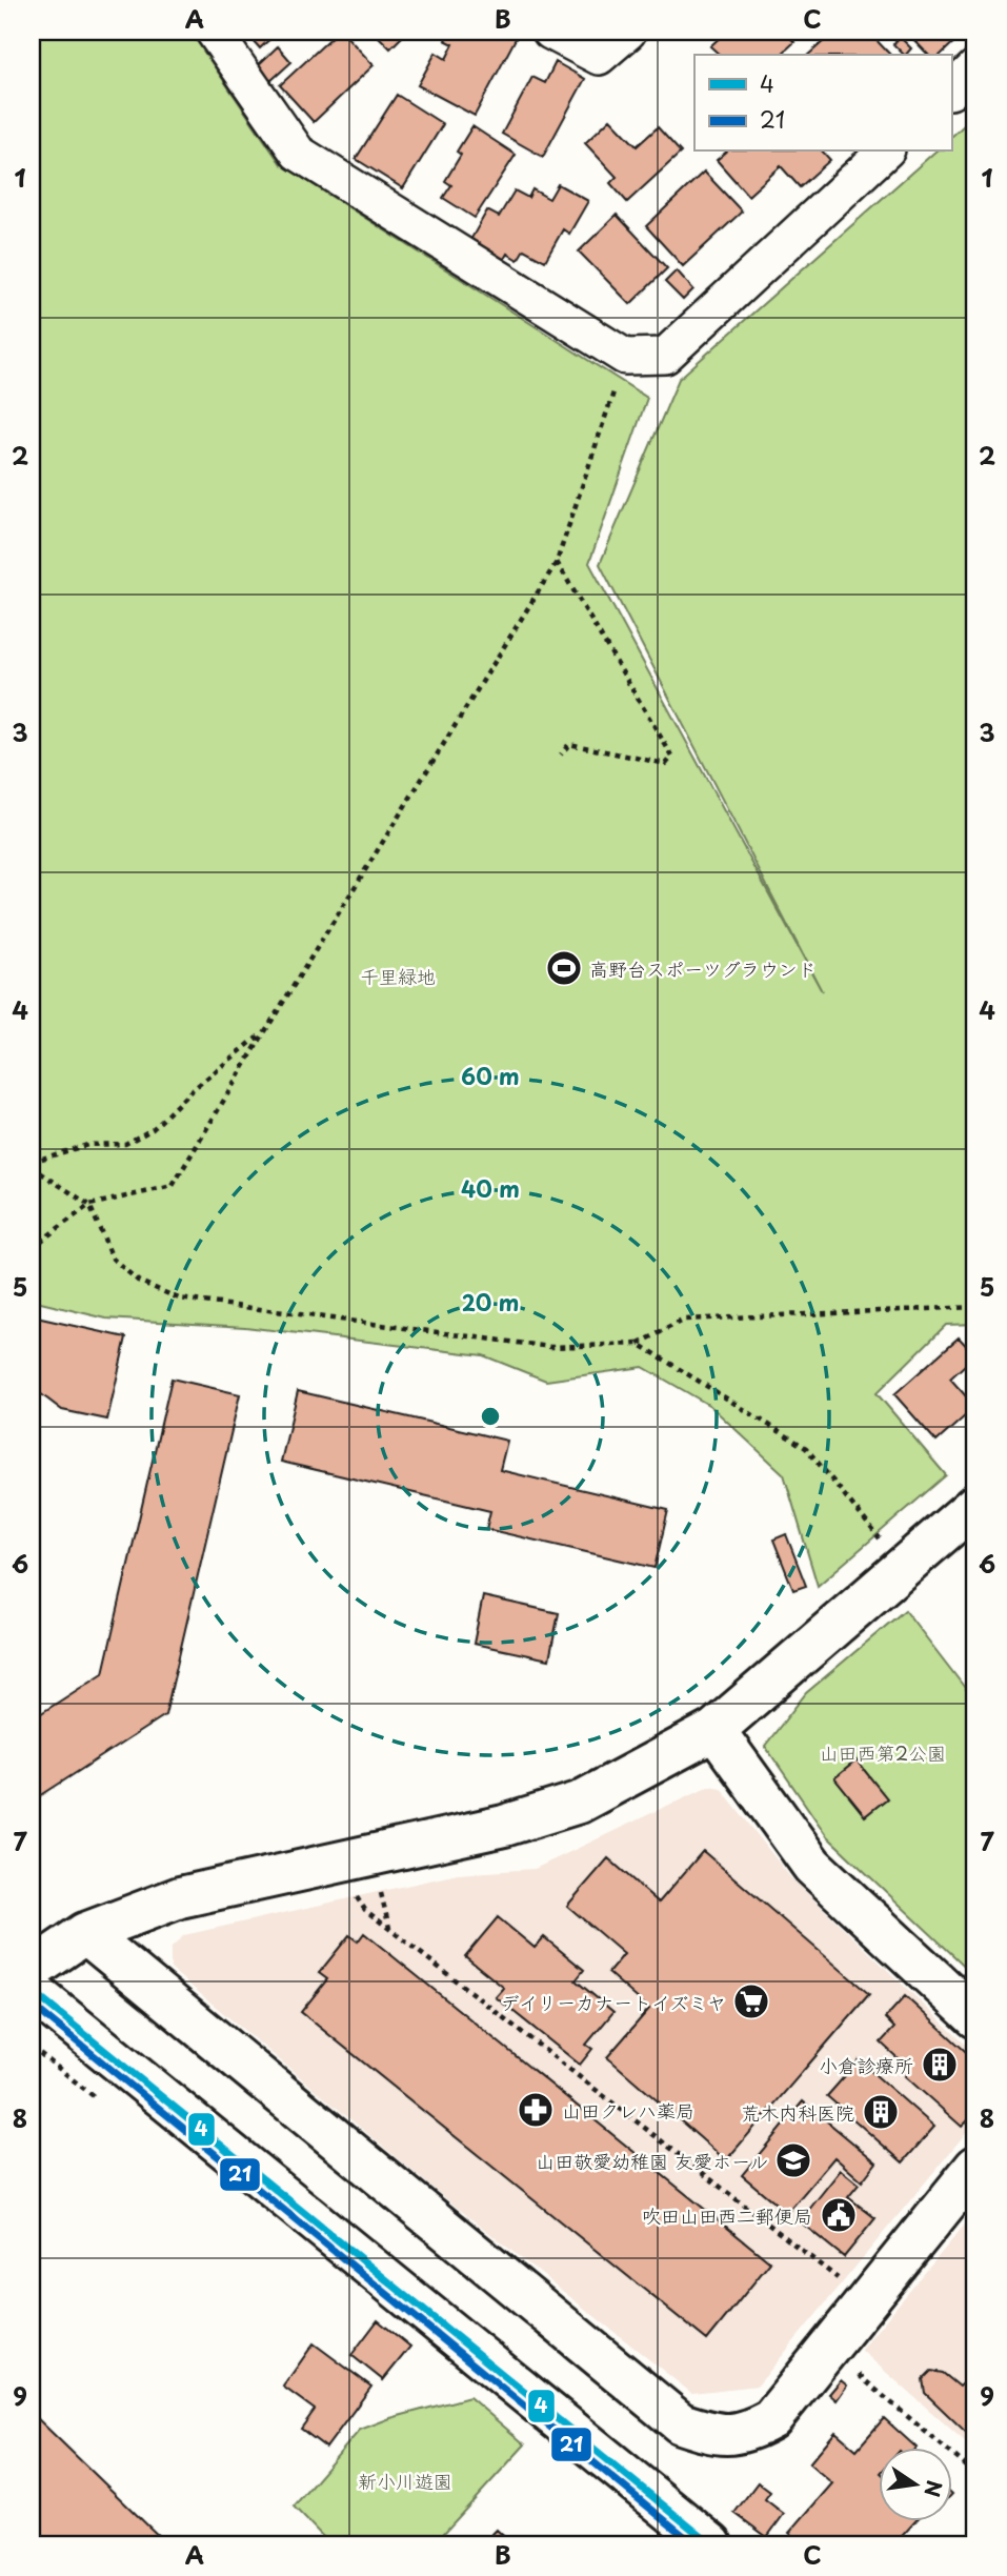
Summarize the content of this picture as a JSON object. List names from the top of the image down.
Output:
{
  "parks": ["千里緑地", "山田西第2公園", "新小川遊園"],
  "places": {
    "sports": ["高野台スポーツグラウンド"],
    "supermarket": ["デイリーカナートイズミヤ"],
    "building": ["小倉診療所", "荒木内科医院"],
    "pharmacy": ["山田クレハ薬局"],
    "school or university": ["山田敬愛幼稚園 友愛ホール"],
    "public building": ["吹田山田西二郵便局"]
  },
  "lines": ["transit line 4", "transit line 21"],
  "legend": ["4", "21"],
  "north": "right",
  "grid": {
    "columns": ["A", "B", "C"],
    "rows": [
      "1",
      "2",
      "3",
      "4",
      "5",
      "6",
      "7",
      "8",
      "9"
    ]
  },
  "rings": ["60 m", "40 m", "20 m"]
}
